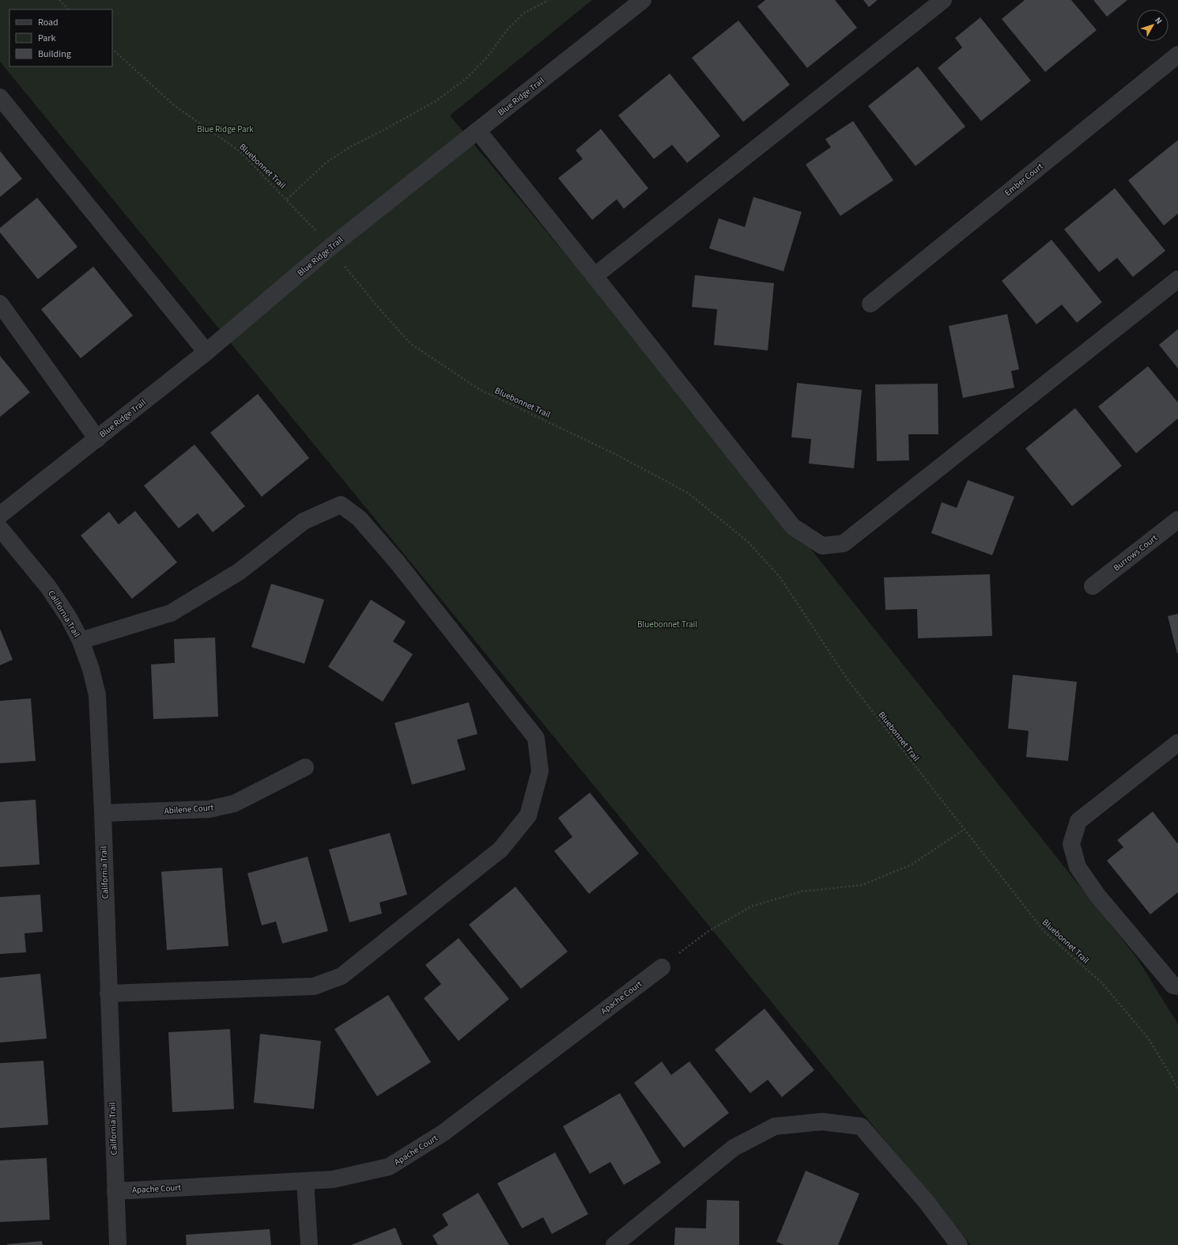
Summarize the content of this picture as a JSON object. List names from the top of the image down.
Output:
{
  "streets": {
    "street": [
      "Blue Ridge Trail",
      "Ember Court",
      "Burrows Court",
      "California Trail",
      "Abilene Court",
      "Apache Court"
    ],
    "path": ["Bluebonnet Trail"]
  },
  "crossings": [
    ["California Trail", "Abilene Court"],
    ["California Trail", "Apache Court"]
  ],
  "parks": ["Blue Ridge Park", "Bluebonnet Trail"],
  "legend": ["Road", "Park", "Building"],
  "north": "top right"
}
